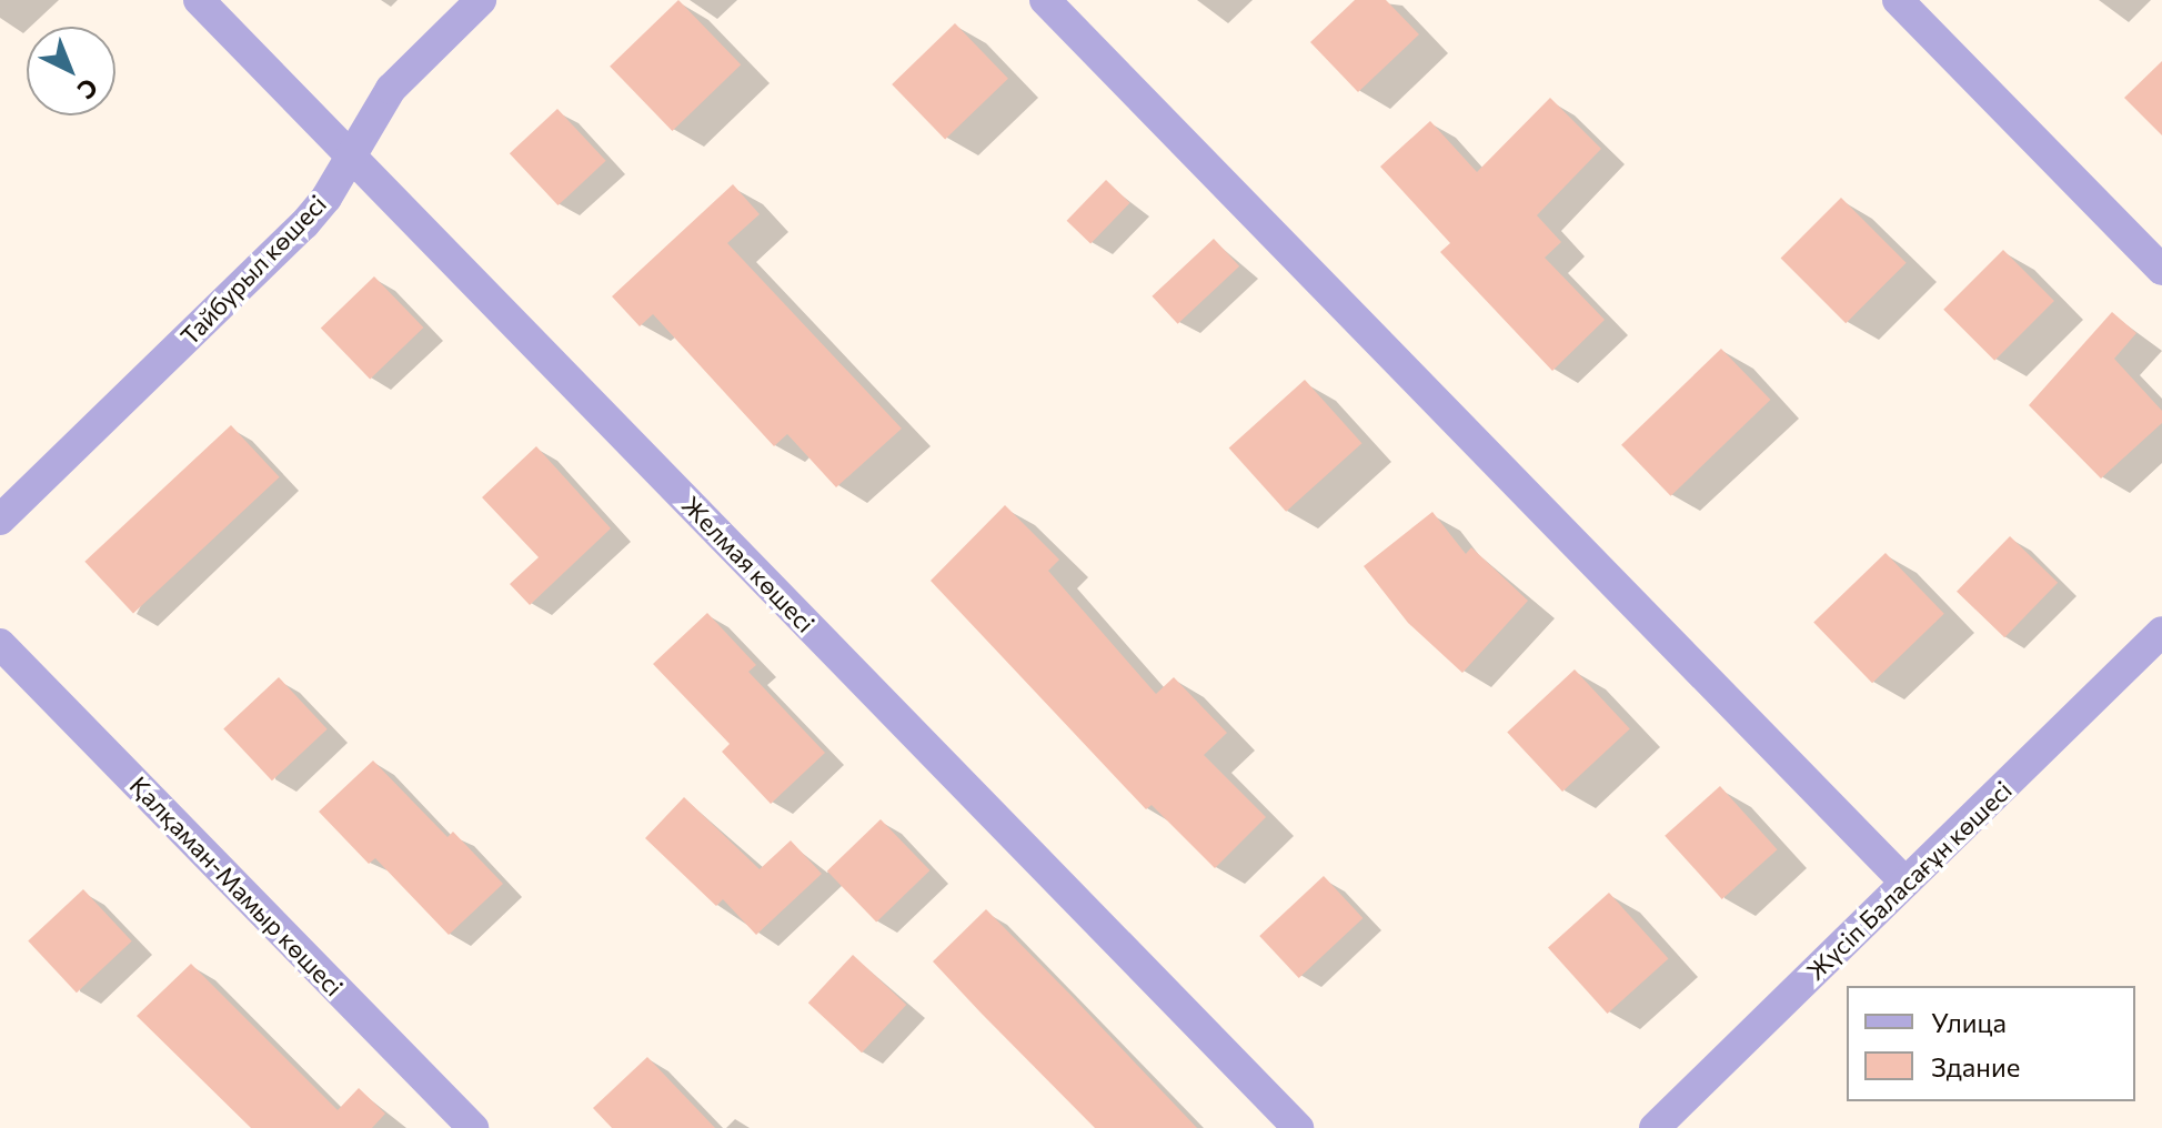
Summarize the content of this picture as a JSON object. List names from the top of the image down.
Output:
{
  "streets": {
    "street": [
      "Тайбурыл көшесі",
      "Желмая көшесі",
      "Жүсіп Баласағұн көшесі",
      "Қалқаман-Мамыр көшесі"
    ]
  },
  "crossings": [
    ["Тайбурыл көшесі", "Желмая көшесі"]
  ],
  "legend": ["Улица", "Здание"],
  "north": "bottom right"
}
